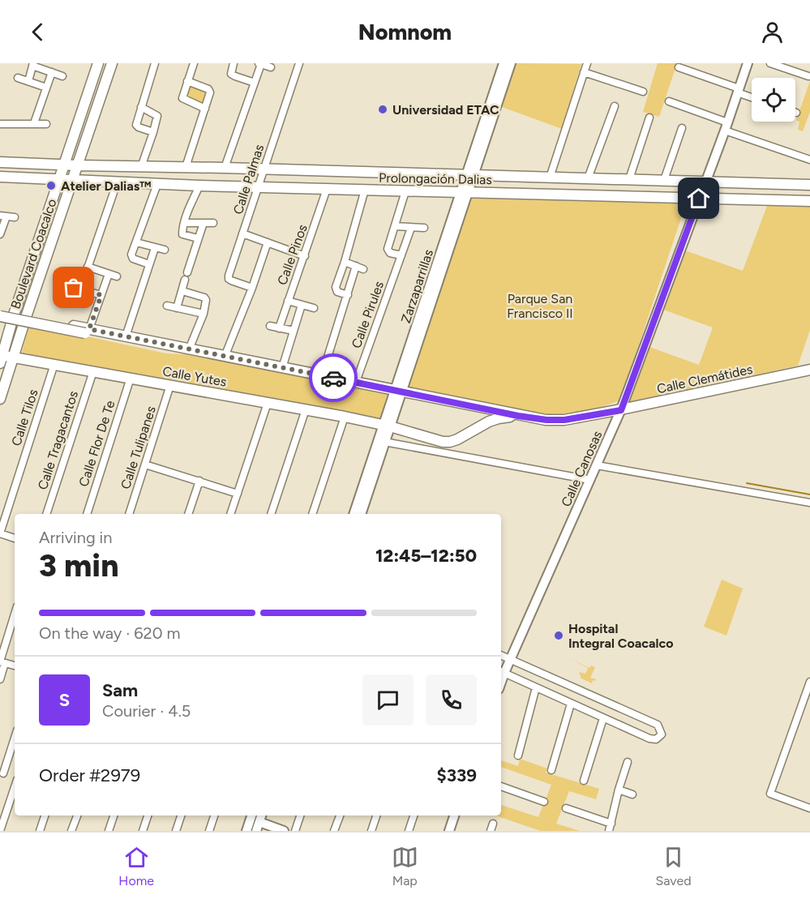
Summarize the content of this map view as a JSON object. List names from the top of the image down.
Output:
{
  "streets": {
    "main road": [
      "Prolongación Dalias",
      "Boulevard Coacalco",
      "Calle Yutes",
      "Calle Clemátides"
    ],
    "street": [
      "Calle Palmas",
      "Calle Pinos",
      "Zarzaparrillas",
      "Calle Pirules",
      "Calle Tilos",
      "Calle Tragacantos",
      "Calle Flor De Te",
      "Calle Tulipanes",
      "Calle Canosas"
    ]
  },
  "crossings": [
    ["Prolongación Dalias", "Calle Palmas"],
    ["Prolongación Dalias", "Boulevard Coacalco"],
    ["Prolongación Dalias", "Calle Pinos"],
    ["Prolongación Dalias", "Zarzaparrillas"],
    ["Prolongación Dalias", "Calle Canosas"],
    ["Calle Palmas", "Calle Pinos"],
    ["Boulevard Coacalco", "Calle Yutes"],
    ["Calle Pinos", "Calle Yutes"],
    ["Zarzaparrillas", "Calle Yutes"],
    ["Zarzaparrillas", "Calle Clemátides"],
    ["Calle Pirules", "Calle Yutes"],
    ["Calle Yutes", "Calle Clemátides"],
    ["Calle Yutes", "Calle Tilos"],
    ["Calle Yutes", "Calle Tragacantos"],
    ["Calle Yutes", "Calle Flor De Te"],
    ["Calle Yutes", "Calle Tulipanes"],
    ["Calle Clemátides", "Calle Canosas"]
  ],
  "parks": ["Parque San Francisco II"],
  "places": ["Universidad ETAC", "Atelier Dalias™", "Hospital Integral Coacalco"],
  "page": {
    "header": "Nomnom",
    "heading": ["3 min", "Arriving in", "12:45–12:50"],
    "panel": [
      "Sam",
      "Courier · 4.5",
      "Order #2979",
      "$339"
    ],
    "bar": "On the way · 620 m",
    "round": "S",
    "tabs": ["Home", "Map", "Saved"]
  }
}
